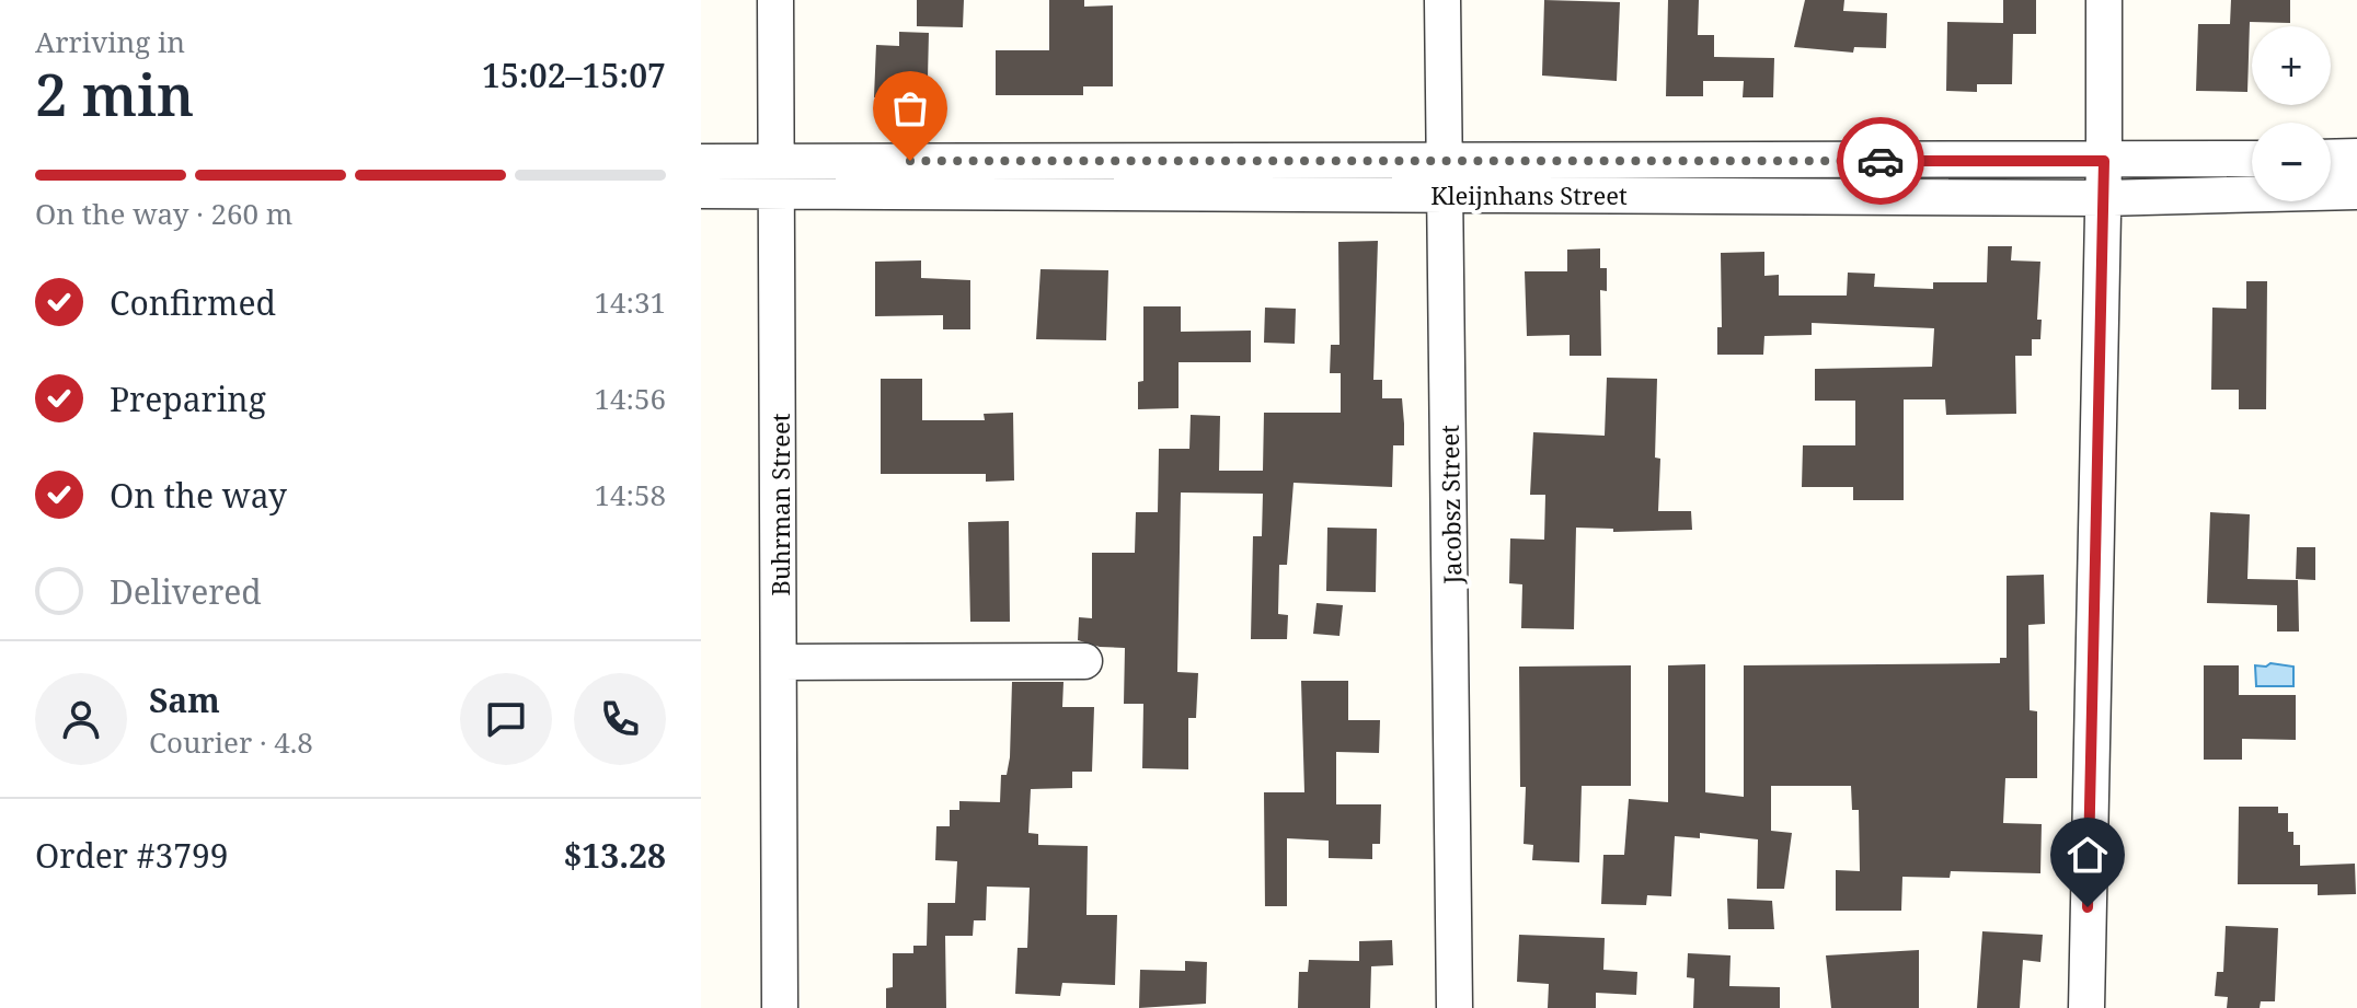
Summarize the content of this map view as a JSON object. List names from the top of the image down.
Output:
{
  "streets": {
    "street": ["Kleijnhans Street", "Buhrman Street", "Jacobsz Street"]
  },
  "crossings": [
    ["Kleijnhans Street", "Buhrman Street"],
    ["Kleijnhans Street", "Jacobsz Street"]
  ],
  "page": {
    "heading": ["2 min", "Arriving in", "15:02–15:07"],
    "panel": [
      "Sam",
      "Courier · 4.8",
      "Order #3799",
      "$13.28"
    ],
    "map_buttons": ["+", "−"],
    "bar": "On the way · 260 m",
    "list": [
      ["Confirmed", "14:31"],
      ["Preparing", "14:56"],
      ["On the way", "14:58"],
      "Delivered"
    ]
  }
}
